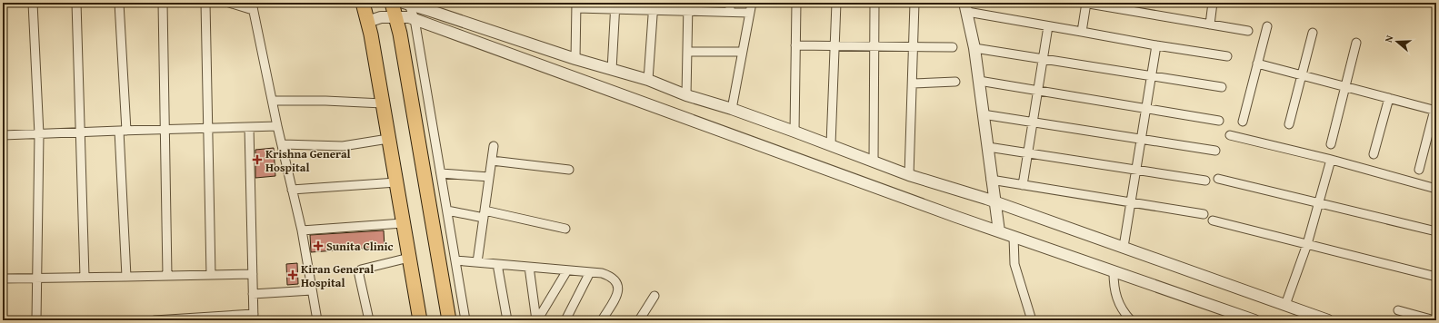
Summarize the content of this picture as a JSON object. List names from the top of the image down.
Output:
{
  "places": {
    "health": ["Krishna General Hospital", "Sunita Clinic", "Kiran General Hospital"]
  },
  "north": "left"
}
